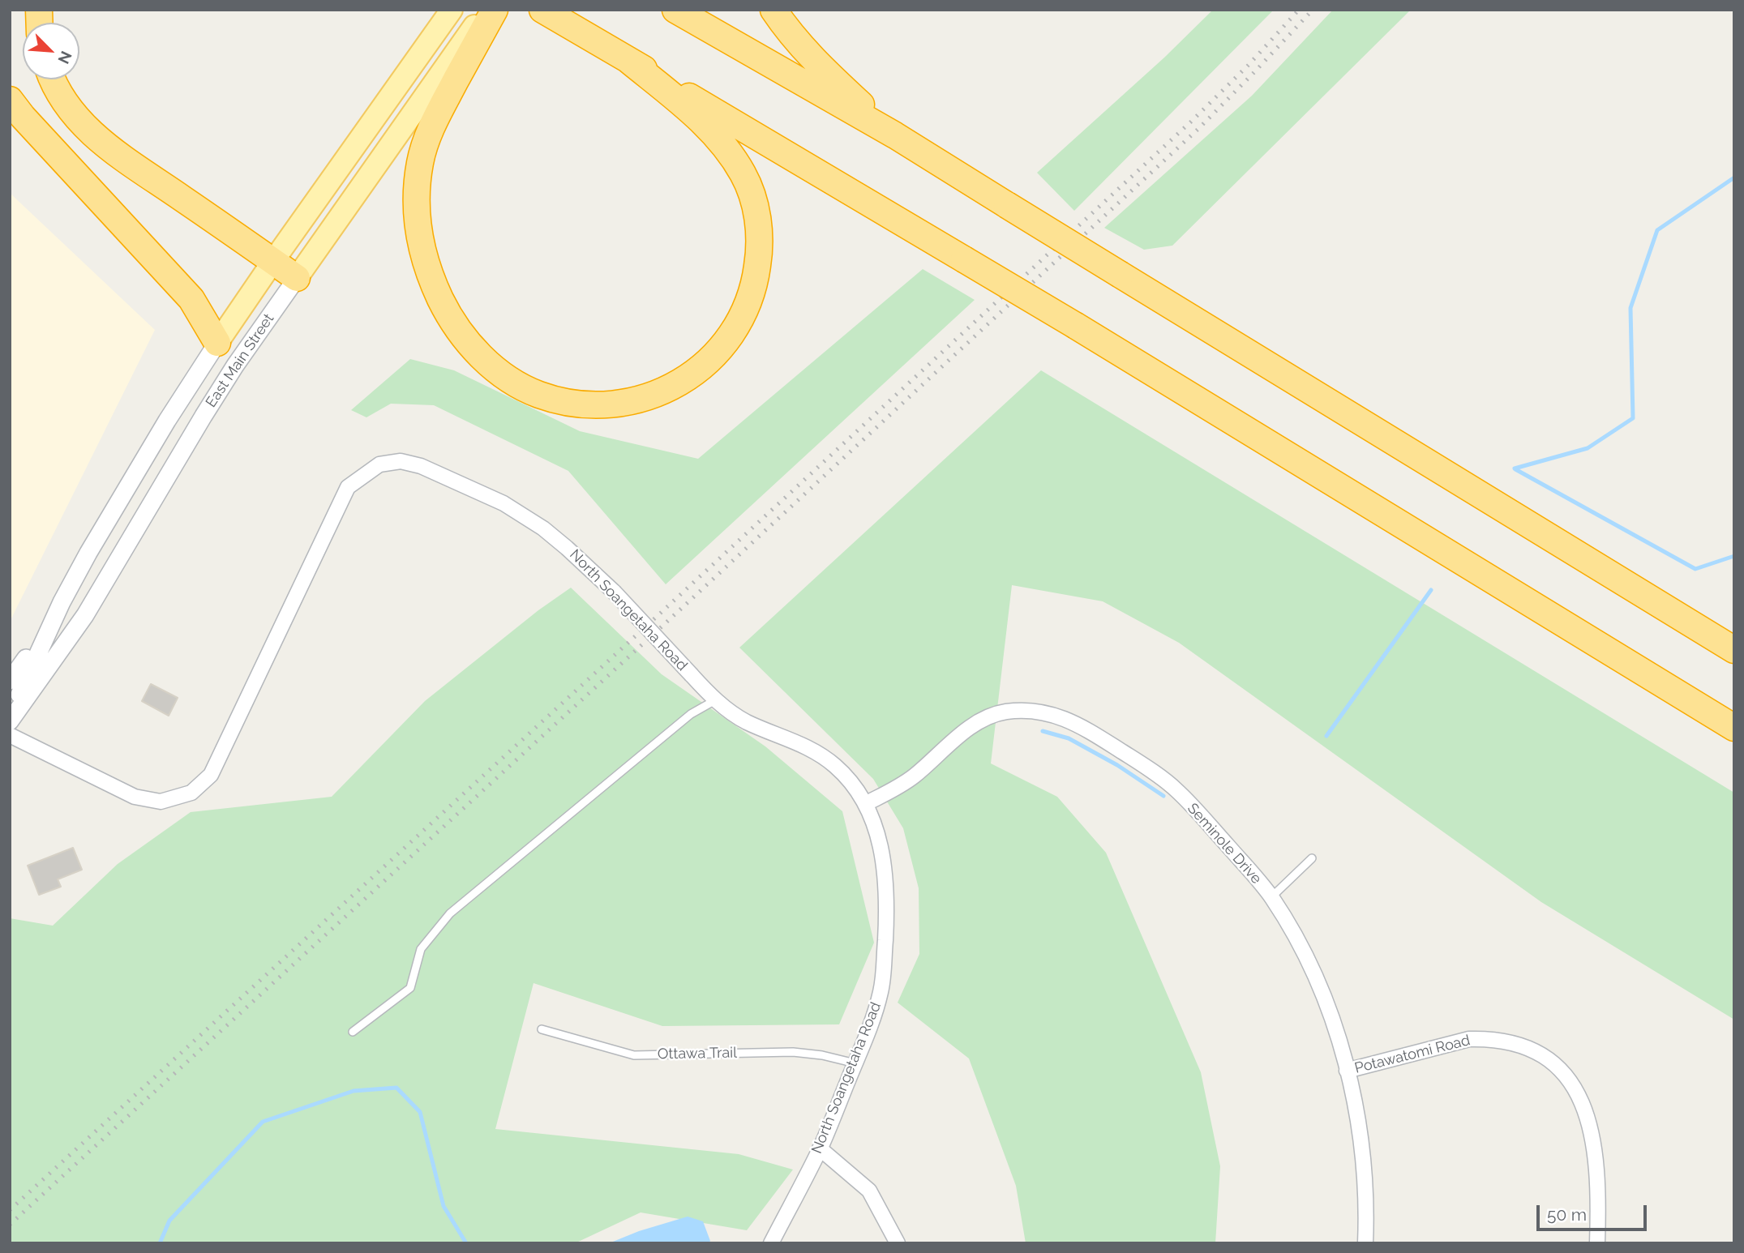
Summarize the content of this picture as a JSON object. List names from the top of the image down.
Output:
{
  "streets": {
    "main road": ["East Main Street"],
    "street": ["North Soangetaha Road", "Seminole Drive", "Potawatomi Road"],
    "lane": ["Ottawa Trail"]
  },
  "crossings": [
    ["North Soangetaha Road", "Seminole Drive"],
    ["North Soangetaha Road", "Ottawa Trail"],
    ["Seminole Drive", "Potawatomi Road"]
  ],
  "scale_bar": "50 m",
  "north": "bottom right"
}
